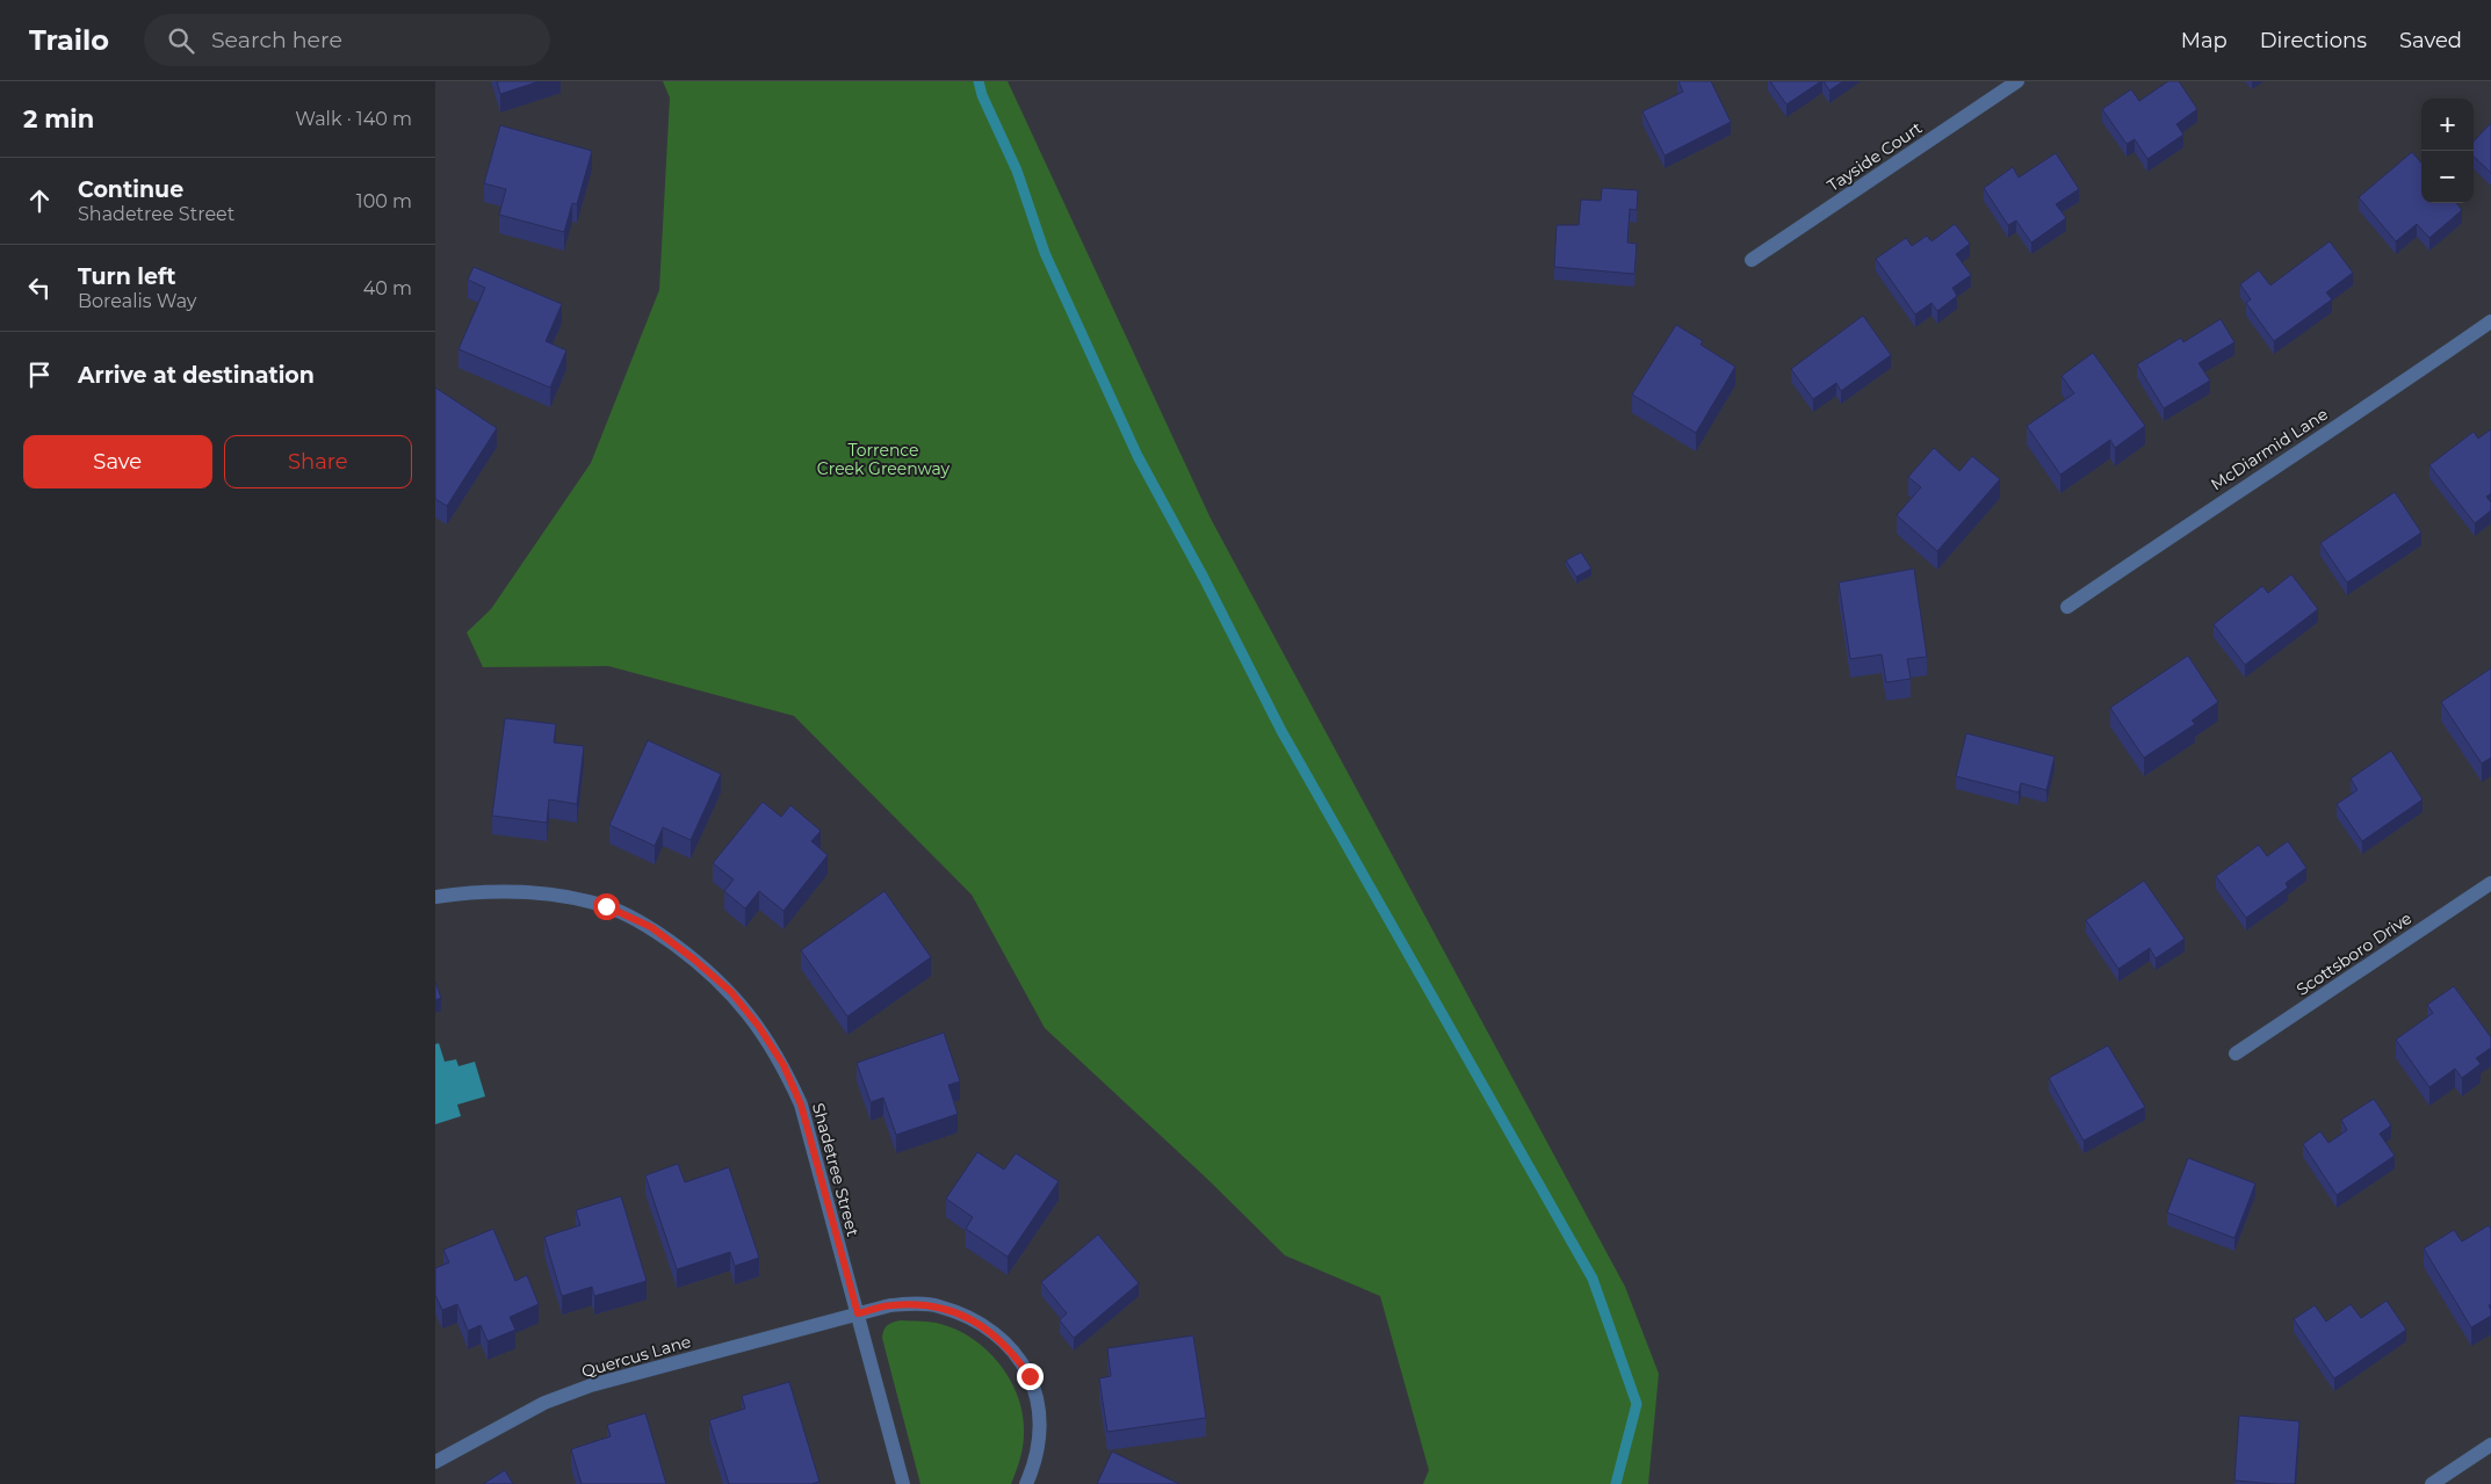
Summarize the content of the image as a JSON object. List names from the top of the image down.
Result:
{
  "streets": {
    "street": [
      "Tayside Court",
      "McDiarmid Lane",
      "Scottsboro Drive",
      "Shadetree Street",
      "Quercus Lane"
    ]
  },
  "crossings": [
    ["Shadetree Street", "Quercus Lane"]
  ],
  "parks": ["Torrence Creek Greenway"],
  "page": {
    "header": "Trailo",
    "search": "Search here",
    "nav": ["Map", "Directions", "Saved"],
    "heading": ["2 min", "Walk · 140 m"],
    "map_buttons": ["+", "−"],
    "list": [
      ["Continue", "Shadetree Street", "100 m"],
      ["Turn left", "Borealis Way", "40 m"],
      "Arrive at destination"
    ],
    "buttons": ["Save", "Share"]
  }
}
